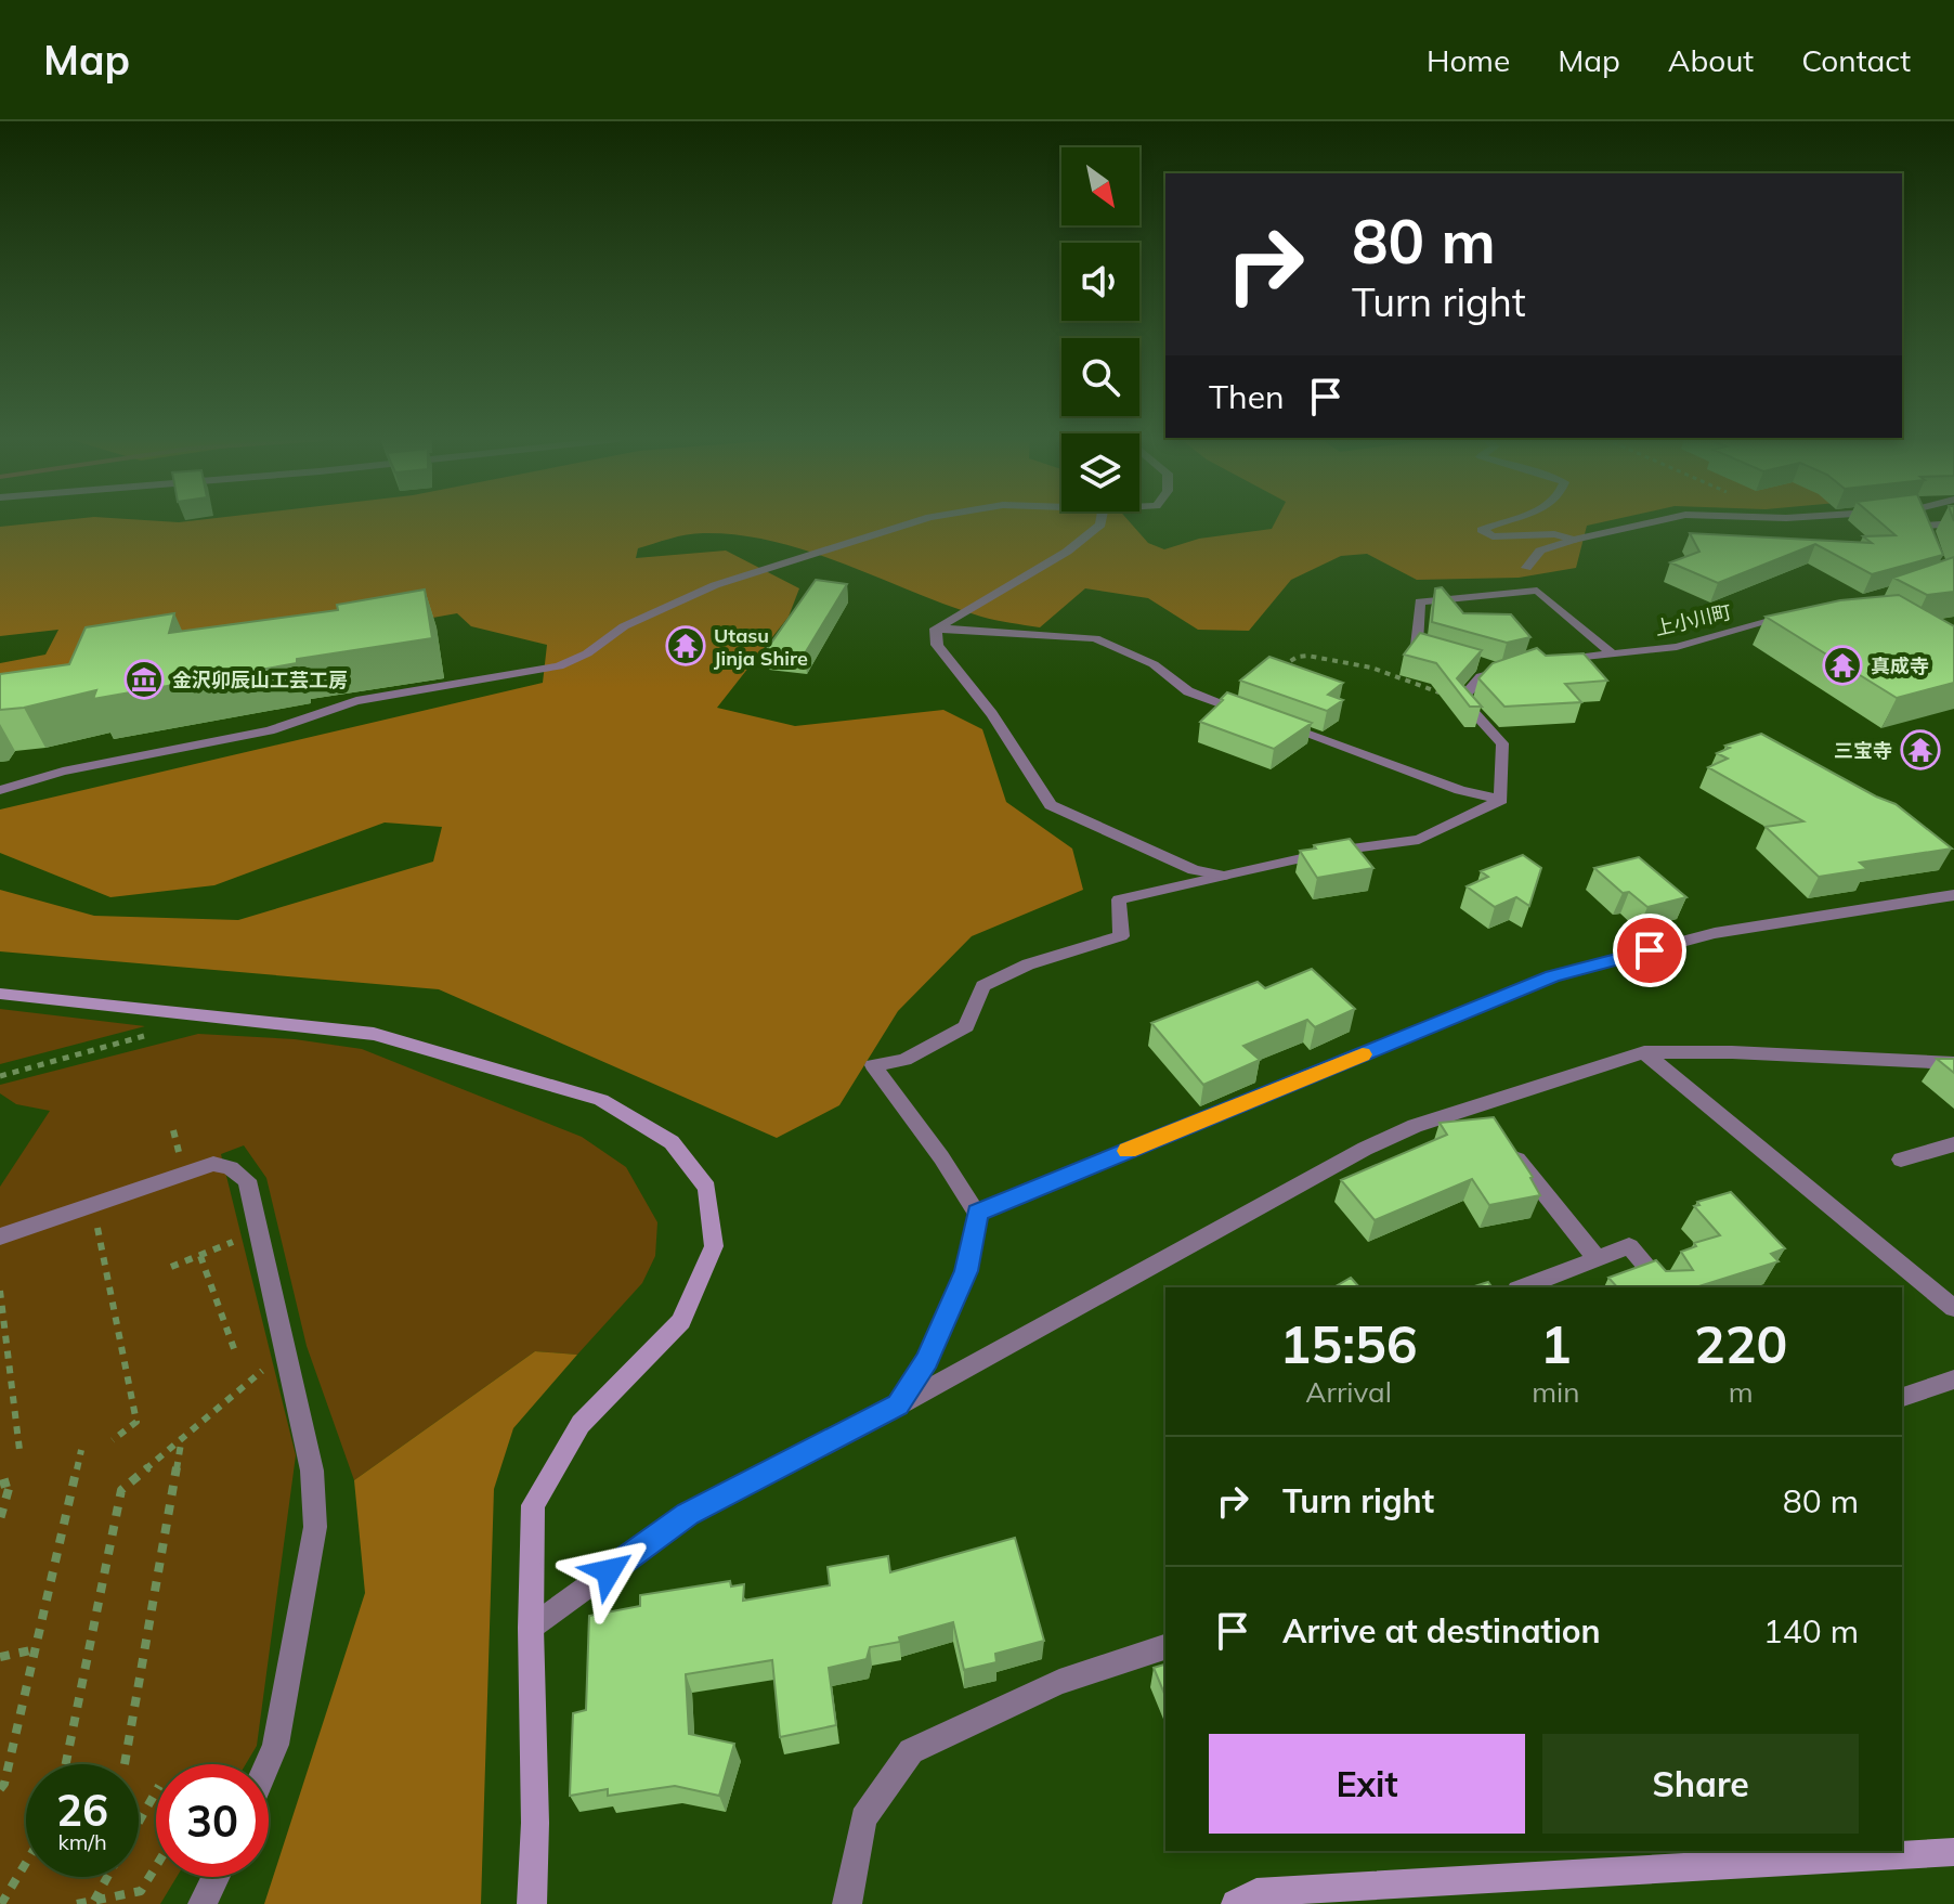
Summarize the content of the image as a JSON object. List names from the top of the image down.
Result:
{
  "streets": {
    "street": ["上小川町"]
  },
  "places": {
    "temple": ["Utasu Jinja Shire", "真成寺", "三宝寺"],
    "museum": ["金沢卯辰山工芸工房"]
  },
  "north": "bottom right",
  "page": {
    "header": "Map",
    "nav": [
      "Home",
      "Map",
      "About",
      "Contact"
    ],
    "turn": ["80 m", "Turn right"],
    "then": "Then",
    "eta": [
      "15:56",
      "Arrival",
      "1",
      "min",
      "220",
      "m"
    ],
    "list": [
      {
        "name": "Turn right",
        "value": "80 m"
      },
      {
        "name": "Arrive at destination",
        "value": "140 m"
      }
    ],
    "buttons": ["Exit", "Share"],
    "speed": "26 km/h",
    "limit": "30"
  }
}
